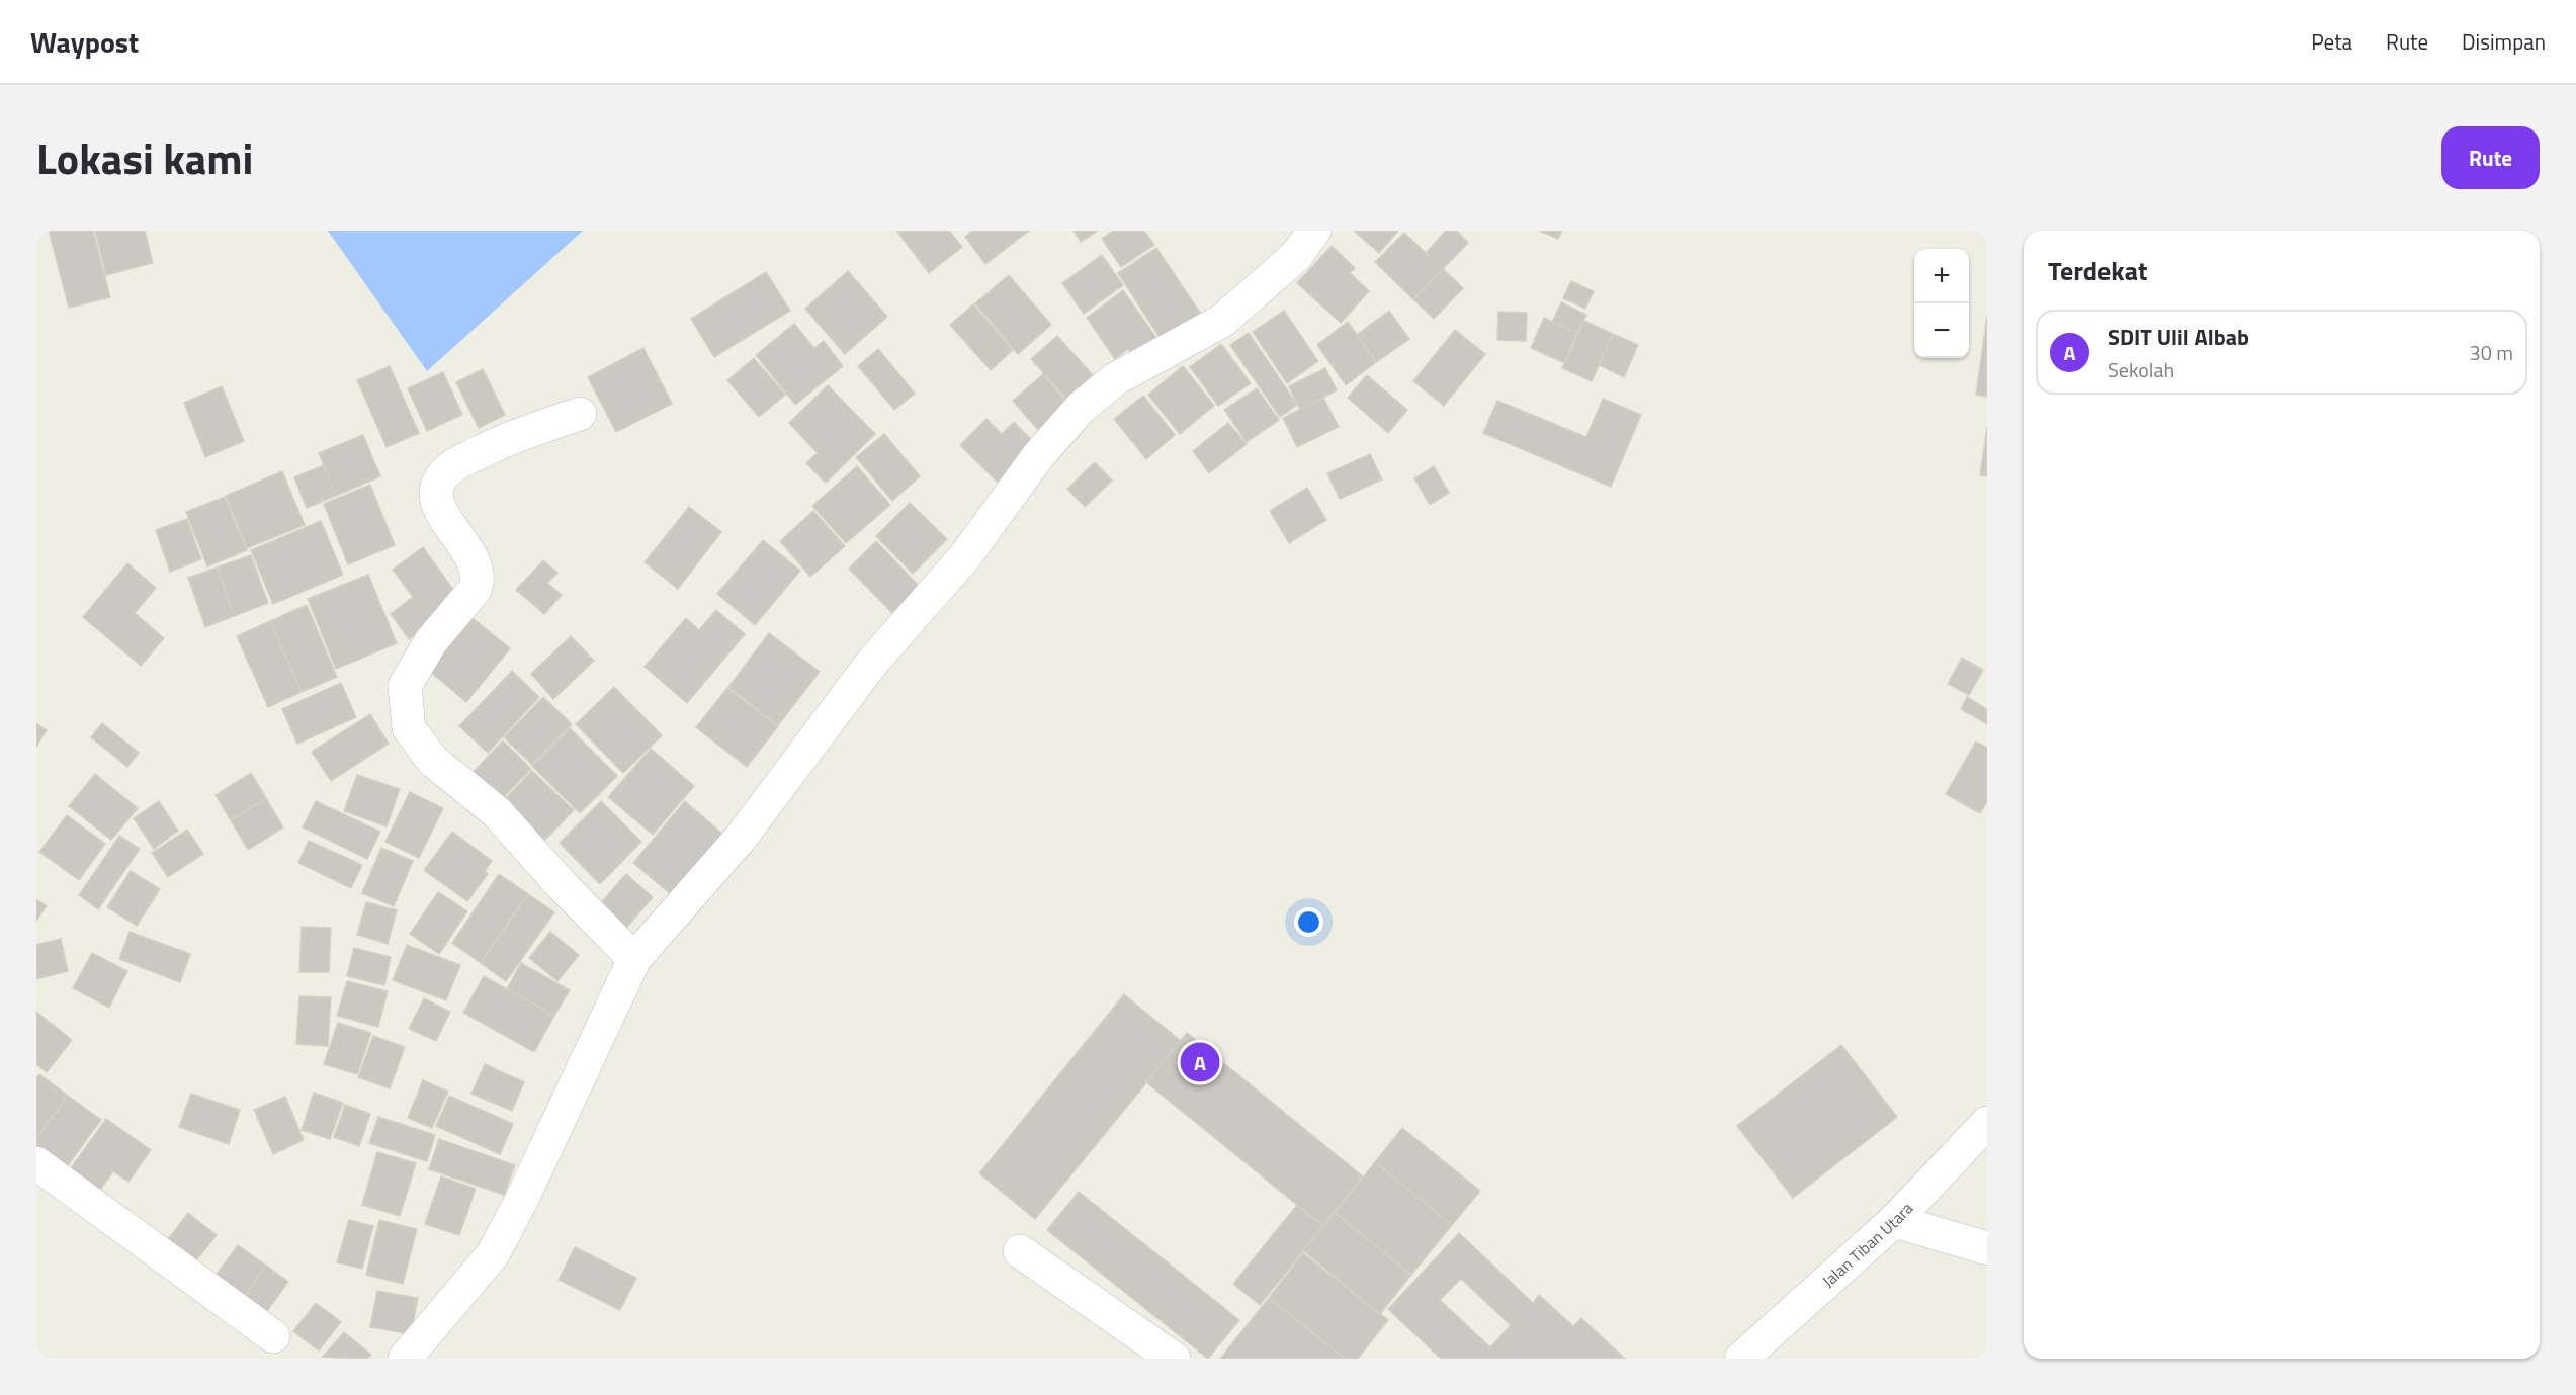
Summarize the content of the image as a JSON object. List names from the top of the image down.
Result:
{
  "streets": {
    "street": ["Jalan Tiban Utara"]
  },
  "page": {
    "header": "Waypost",
    "nav": ["Peta", "Rute", "Disimpan"],
    "title": "Lokasi kami",
    "buttons": "Rute",
    "heading": "Terdekat",
    "map_buttons": ["+", "−"],
    "list": [
      {
        "mark": "A",
        "name": "SDIT Ulil Albab",
        "note": "Sekolah",
        "value": "30 m"
      }
    ],
    "pins": "A"
  }
}
